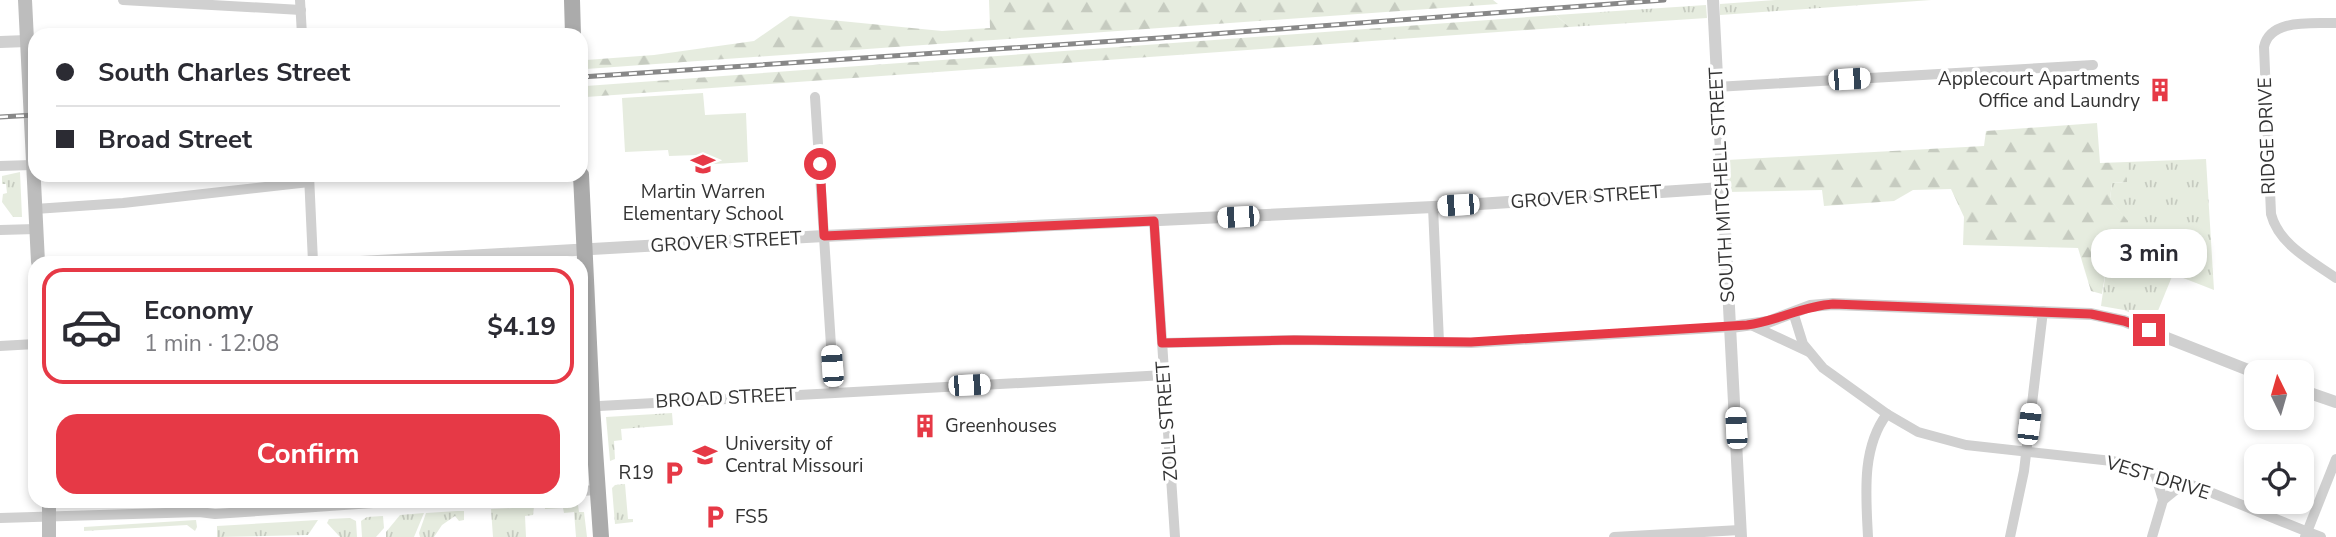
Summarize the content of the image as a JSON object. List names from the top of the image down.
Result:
{
  "streets": {
    "street": [
      "RIDGE DRIVE",
      "SOUTH MITCHELL STREET",
      "GROVER STREET",
      "BROAD STREET",
      "ZOLL STREET",
      "VEST DRIVE"
    ]
  },
  "crossings": [
    ["SOUTH MITCHELL STREET", "GROVER STREET"],
    ["GROVER STREET", "ZOLL STREET"],
    ["BROAD STREET", "ZOLL STREET"]
  ],
  "places": {
    "building": ["Applecourt Apartments Office and Laundry", "Greenhouses"],
    "school or university": ["Martin Warren Elementary School", "University of Central Missouri"],
    "parking": ["R19", "FS5"]
  },
  "north": "top",
  "page": {
    "banner": ["South Charles Street", "Broad Street"],
    "bubble": "3 min",
    "list": [
      {
        "name": "Economy",
        "note": "1 min · 12:08",
        "value": "$4.19"
      }
    ],
    "buttons": "Confirm"
  }
}
